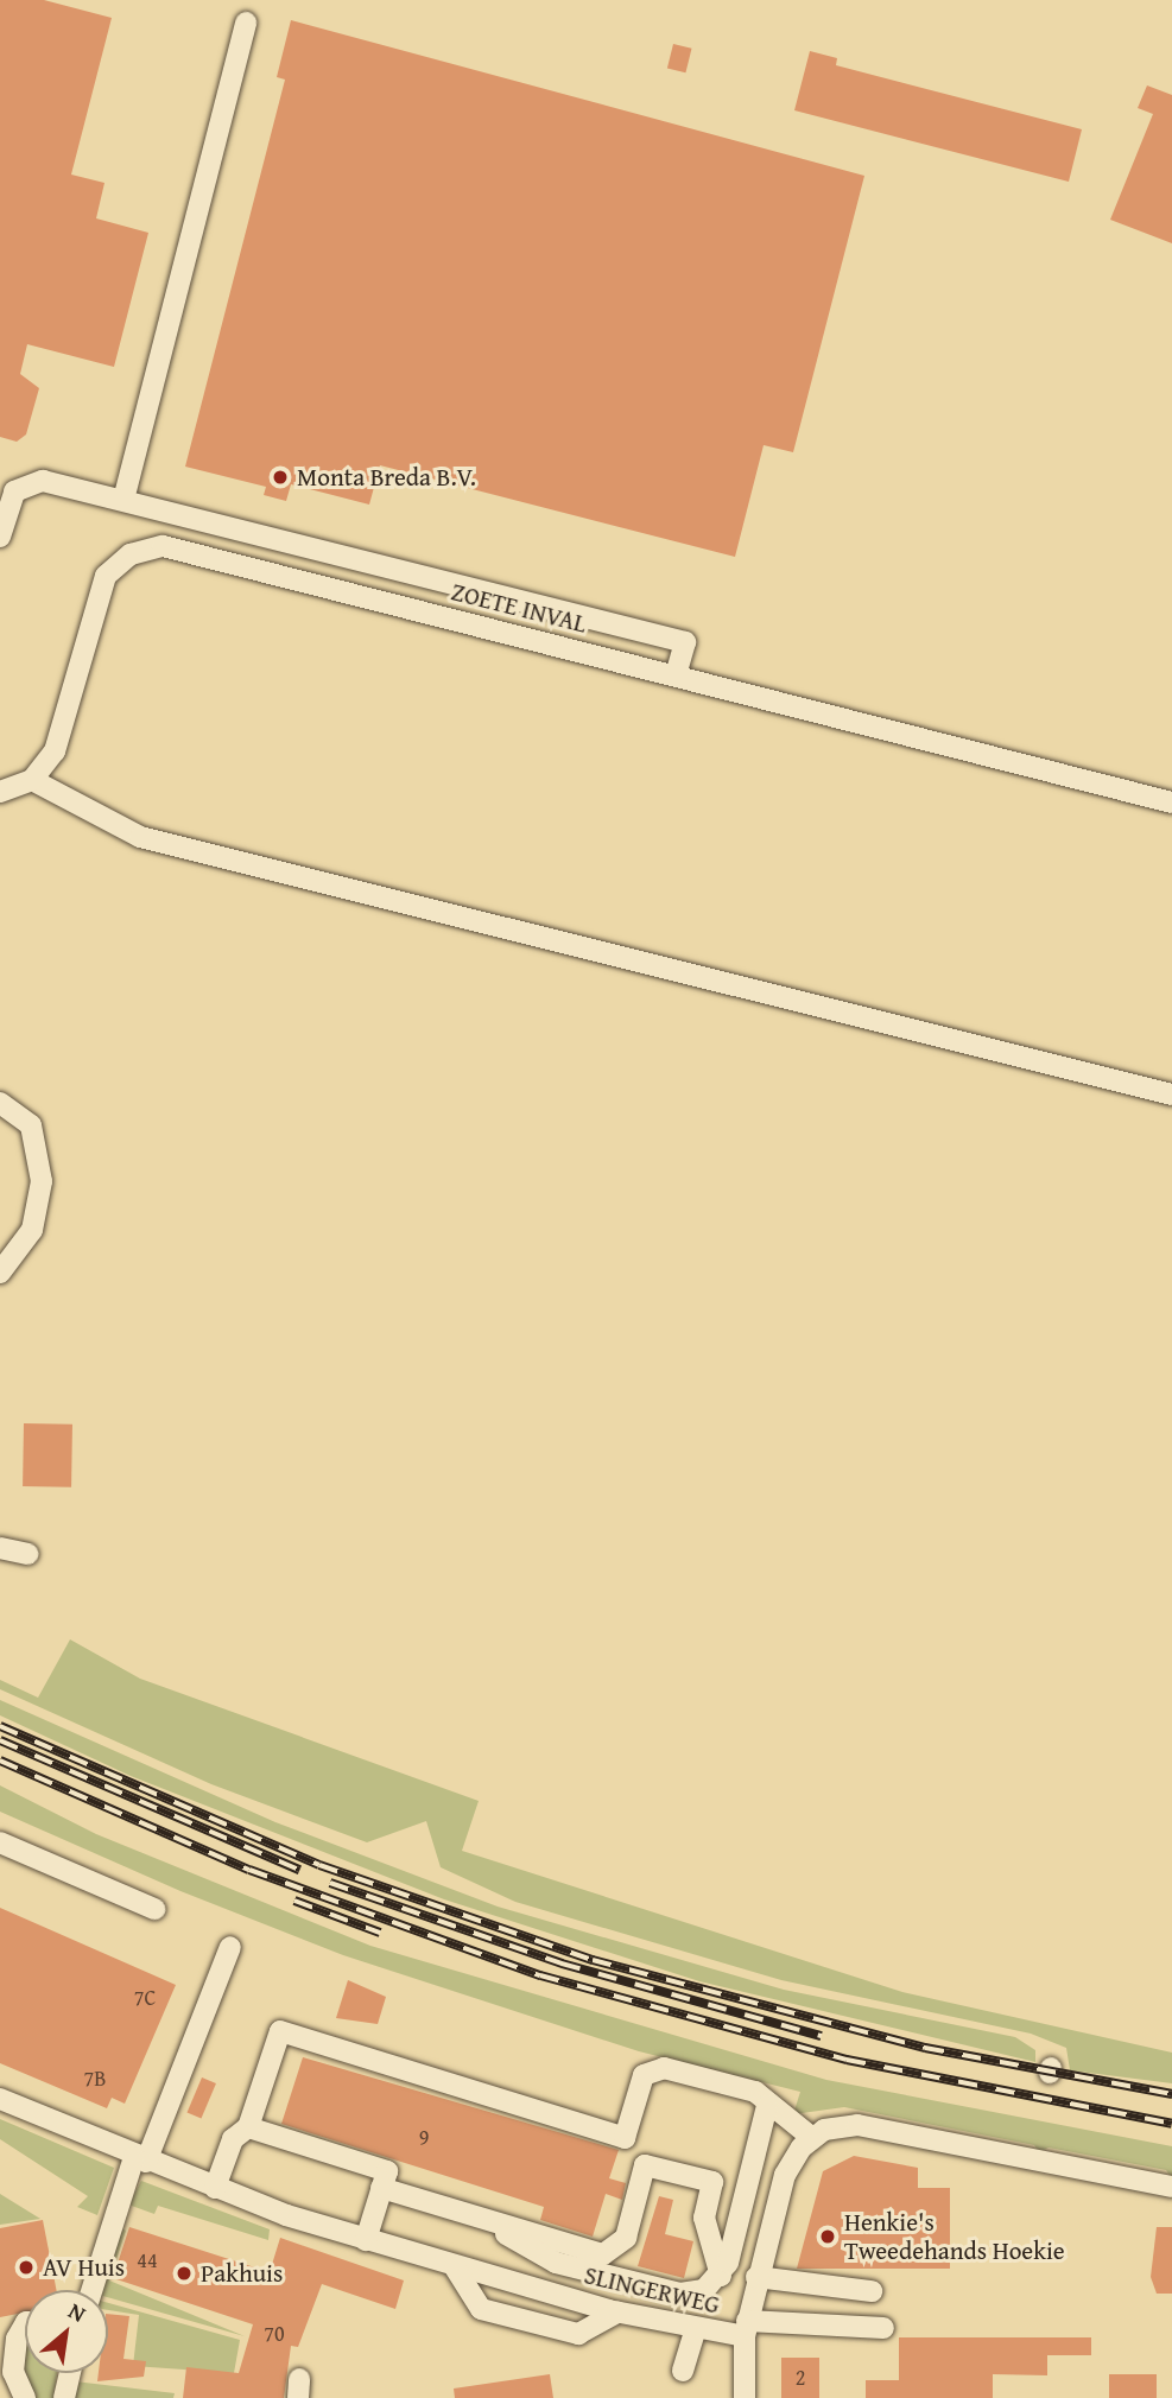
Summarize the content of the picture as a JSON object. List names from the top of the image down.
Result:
{
  "streets": {
    "street": ["ZOETE INVAL", "SLINGERWEG"]
  },
  "places": [
    "Monta Breda B.V.",
    "Henkie's Tweedehands Hoekie",
    "AV Huis",
    "Pakhuis"
  ],
  "house_numbers": [
    "7C",
    "7B",
    "9",
    "44",
    "70",
    "2"
  ],
  "north": "top right"
}
